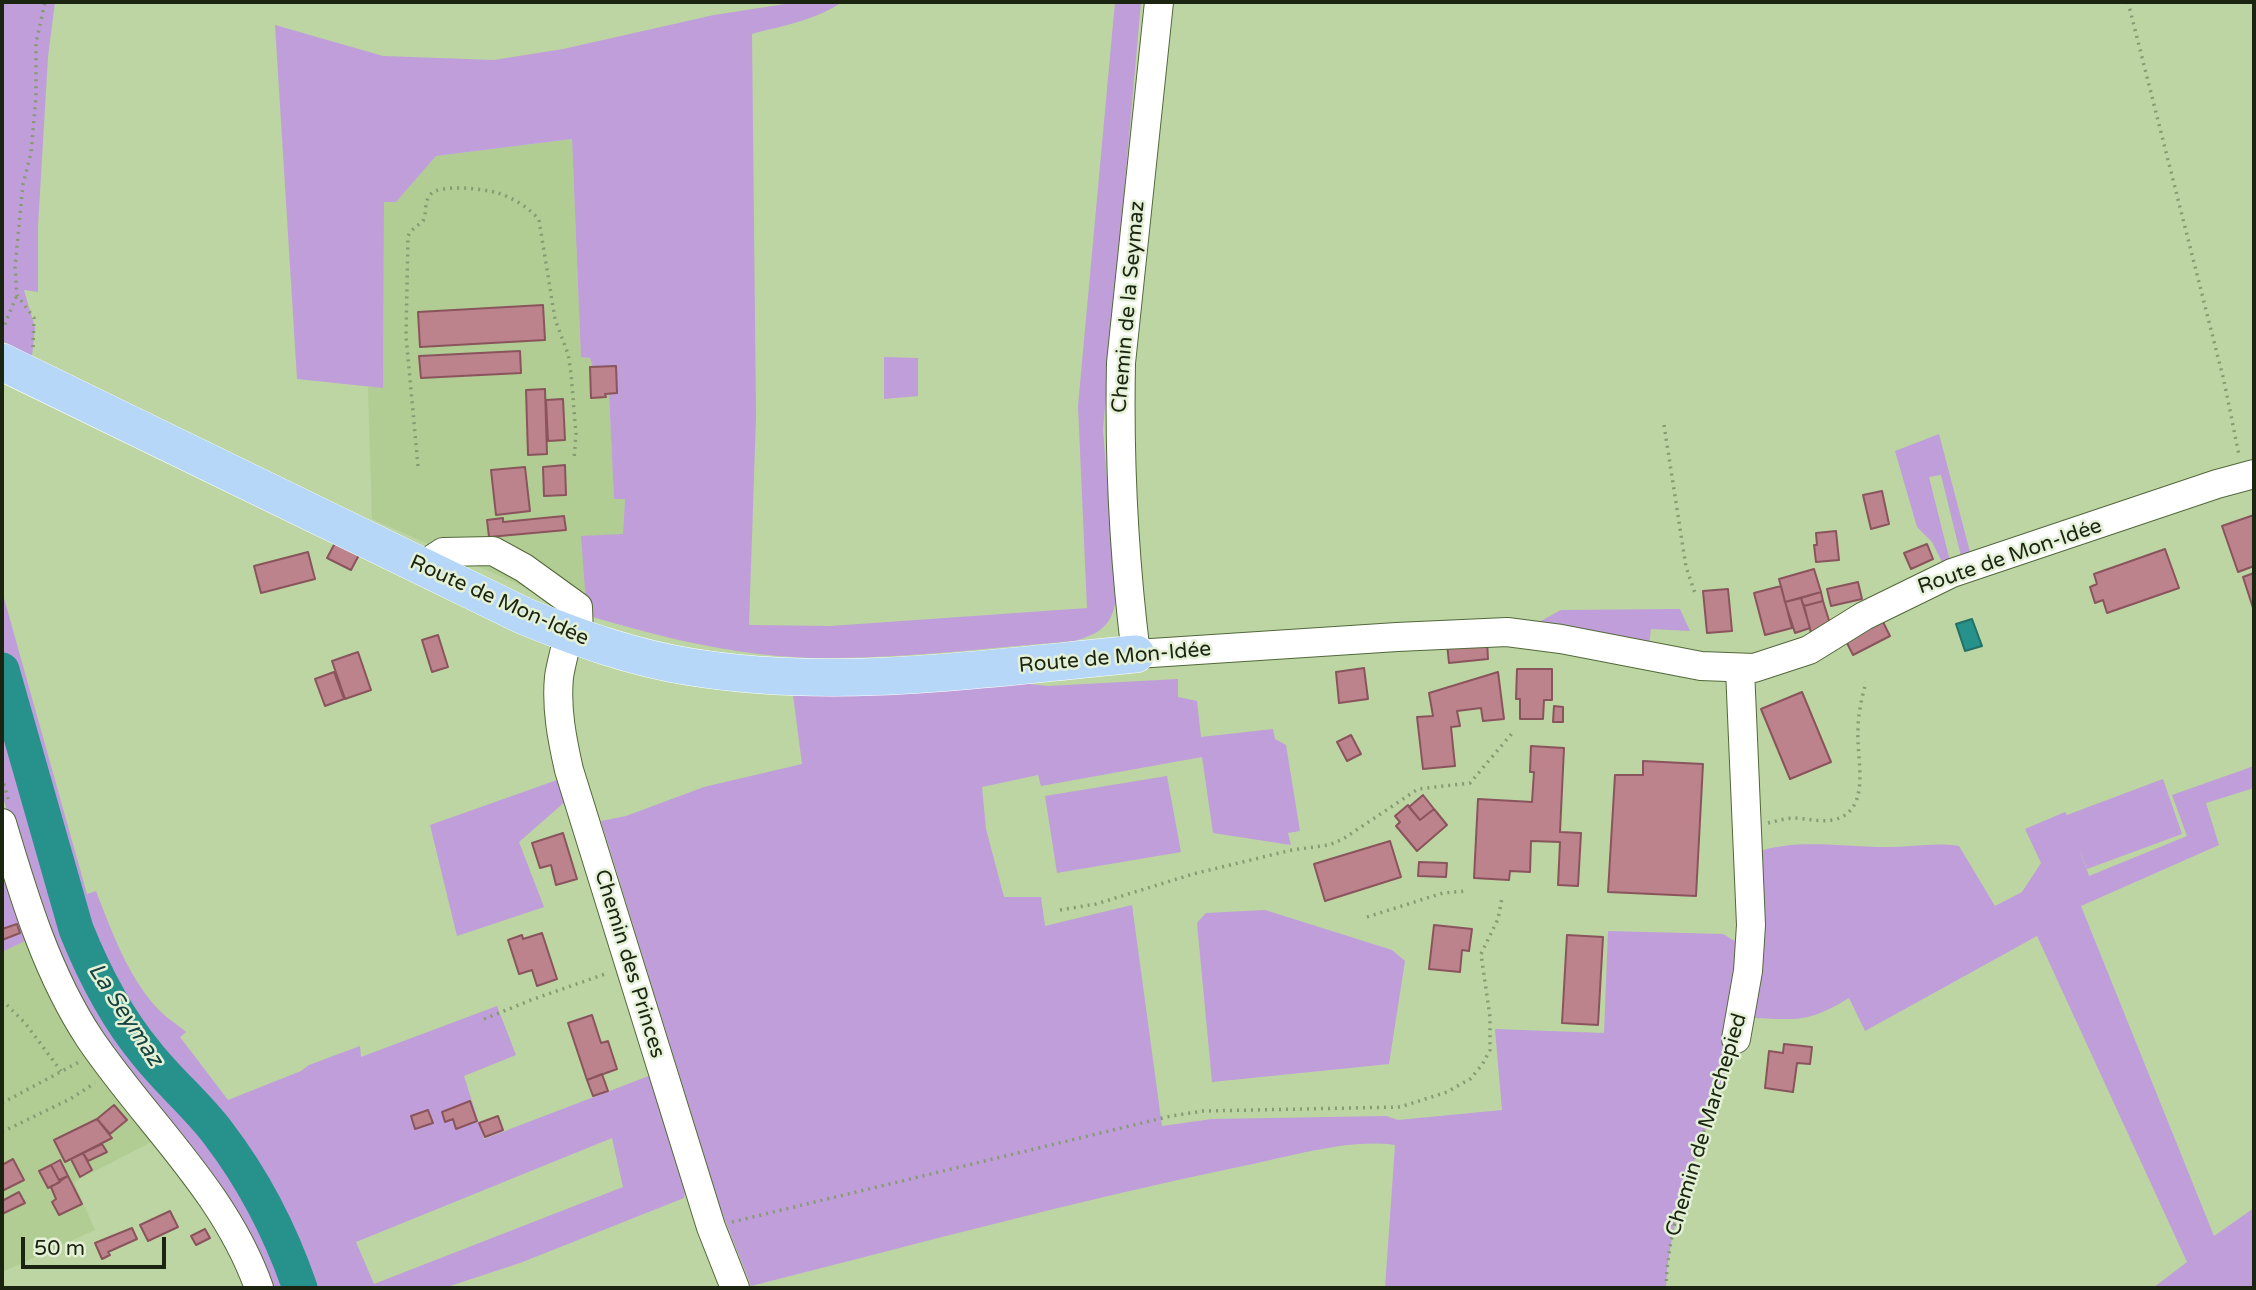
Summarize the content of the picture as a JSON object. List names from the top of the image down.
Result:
{
  "streets": {
    "main road": ["Route de Mon-Idée"],
    "street": ["Chemin de la Seymaz", "Chemin des Princes", "Chemin de Marchepied"]
  },
  "crossings": [
    ["Chemin de la Seymaz", "Route de Mon-Idée"],
    ["Route de Mon-Idée", "Chemin des Princes"],
    ["Route de Mon-Idée", "Chemin de Marchepied"]
  ],
  "water": ["La Seymaz"],
  "scale_bar": "50 m"
}
